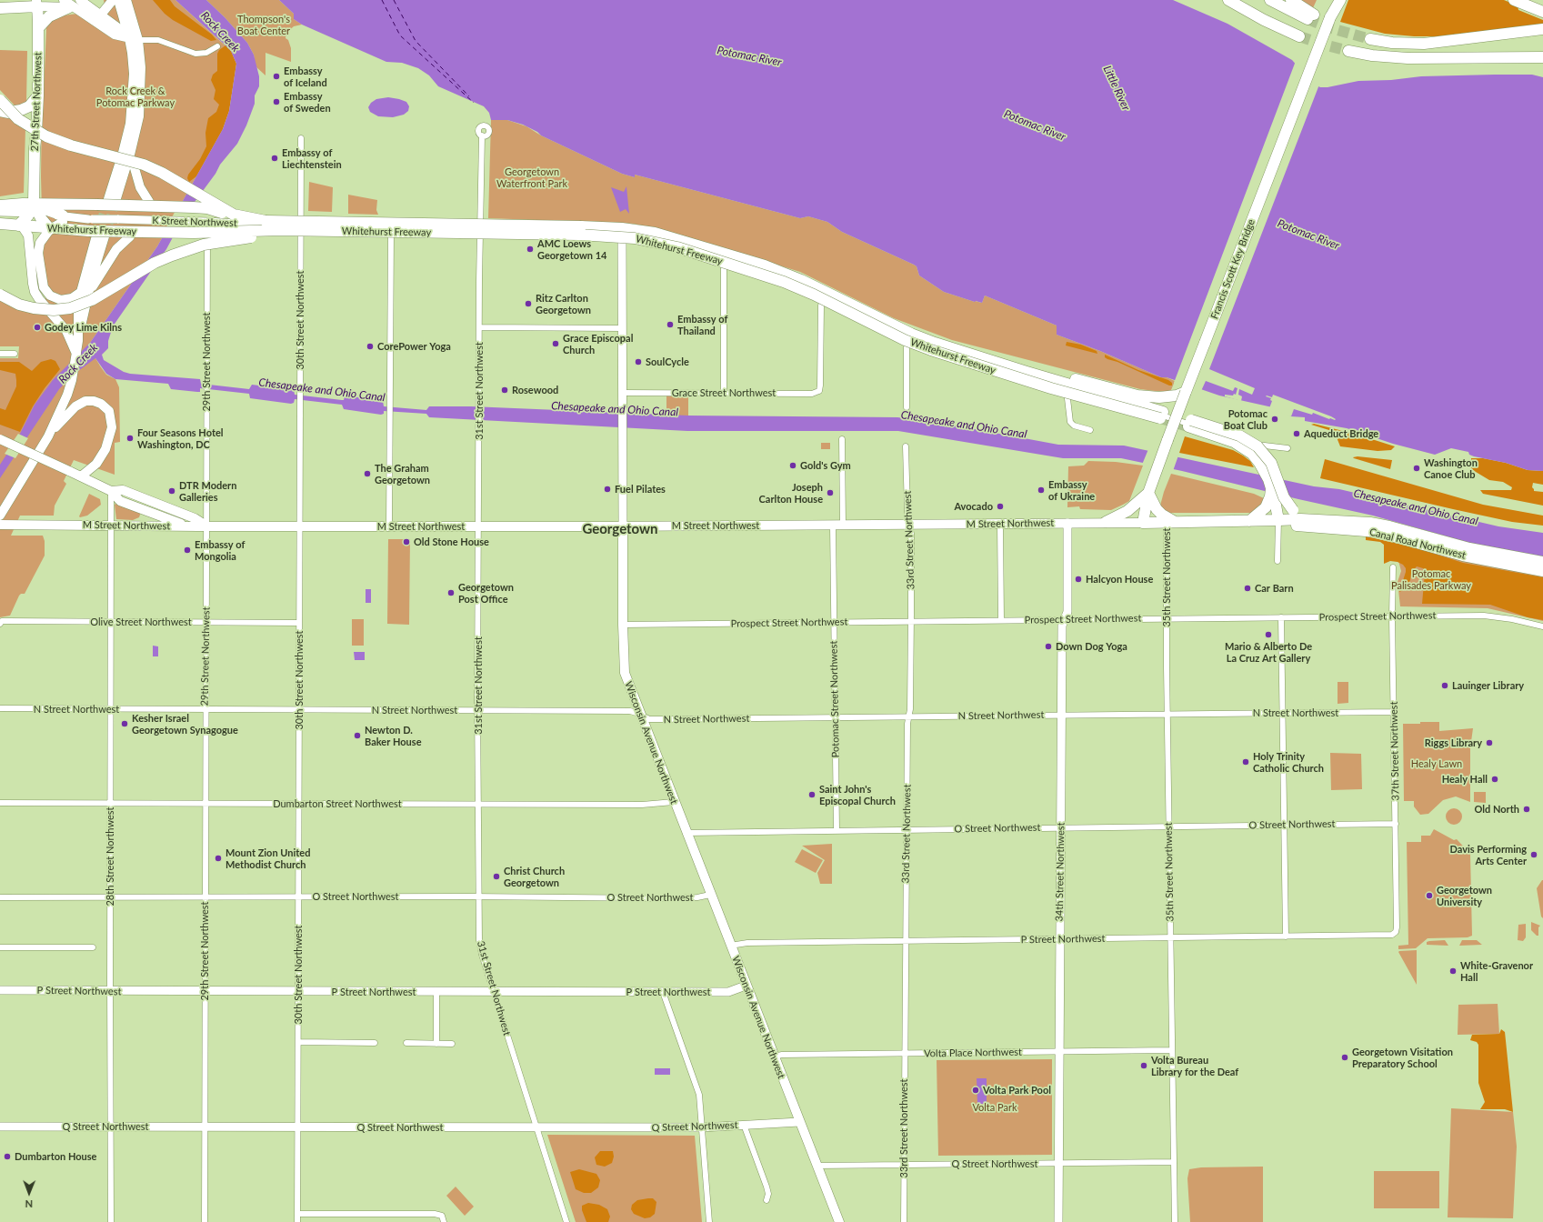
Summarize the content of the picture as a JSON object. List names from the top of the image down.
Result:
{
  "streets": {
    "highway": [
      "27th Street Northwest",
      "Whitehurst Freeway",
      "Francis Scott Key Bridge",
      "M Street Northwest",
      "Canal Road Northwest"
    ],
    "main road": [
      "K Street Northwest",
      "Wisconsin Avenue Northwest",
      "34th Street Northwest",
      "P Street Northwest",
      "Q Street Northwest"
    ],
    "street": [
      "30th Street Northwest",
      "29th Street Northwest",
      "31st Street Northwest",
      "Grace Street Northwest",
      "33rd Street Northwest",
      "35th Street Northwest",
      "Prospect Street Northwest",
      "Olive Street Northwest",
      "Potomac Street Northwest",
      "N Street Northwest",
      "37th Street Northwest",
      "Dumbarton Street Northwest",
      "O Street Northwest",
      "28th Street Northwest",
      "Volta Place Northwest"
    ]
  },
  "crossings": [
    ["27th Street Northwest", "Whitehurst Freeway"],
    ["K Street Northwest", "30th Street Northwest"],
    ["K Street Northwest", "29th Street Northwest"],
    ["K Street Northwest", "31st Street Northwest"],
    ["K Street Northwest", "Wisconsin Avenue Northwest"],
    ["Francis Scott Key Bridge", "M Street Northwest"],
    ["30th Street Northwest", "M Street Northwest"],
    ["30th Street Northwest", "Olive Street Northwest"],
    ["30th Street Northwest", "N Street Northwest"],
    ["30th Street Northwest", "Dumbarton Street Northwest"],
    ["30th Street Northwest", "O Street Northwest"],
    ["30th Street Northwest", "P Street Northwest"],
    ["30th Street Northwest", "Q Street Northwest"],
    ["29th Street Northwest", "M Street Northwest"],
    ["29th Street Northwest", "Olive Street Northwest"],
    ["29th Street Northwest", "N Street Northwest"],
    ["29th Street Northwest", "Dumbarton Street Northwest"],
    ["29th Street Northwest", "O Street Northwest"],
    ["29th Street Northwest", "P Street Northwest"],
    ["29th Street Northwest", "Q Street Northwest"],
    ["31st Street Northwest", "M Street Northwest"],
    ["31st Street Northwest", "N Street Northwest"],
    ["31st Street Northwest", "Dumbarton Street Northwest"],
    ["31st Street Northwest", "O Street Northwest"],
    ["31st Street Northwest", "P Street Northwest"],
    ["31st Street Northwest", "Q Street Northwest"],
    ["Grace Street Northwest", "Wisconsin Avenue Northwest"],
    ["M Street Northwest", "33rd Street Northwest"],
    ["M Street Northwest", "Canal Road Northwest"],
    ["M Street Northwest", "35th Street Northwest"],
    ["M Street Northwest", "Potomac Street Northwest"],
    ["M Street Northwest", "Wisconsin Avenue Northwest"],
    ["M Street Northwest", "28th Street Northwest"],
    ["M Street Northwest", "34th Street Northwest"],
    ["33rd Street Northwest", "Prospect Street Northwest"],
    ["33rd Street Northwest", "N Street Northwest"],
    ["33rd Street Northwest", "O Street Northwest"],
    ["33rd Street Northwest", "P Street Northwest"],
    ["33rd Street Northwest", "Volta Place Northwest"],
    ["33rd Street Northwest", "Q Street Northwest"],
    ["35th Street Northwest", "Prospect Street Northwest"],
    ["35th Street Northwest", "N Street Northwest"],
    ["35th Street Northwest", "O Street Northwest"],
    ["35th Street Northwest", "P Street Northwest"],
    ["35th Street Northwest", "Volta Place Northwest"],
    ["35th Street Northwest", "Q Street Northwest"],
    ["Prospect Street Northwest", "Potomac Street Northwest"],
    ["Prospect Street Northwest", "Wisconsin Avenue Northwest"],
    ["Prospect Street Northwest", "37th Street Northwest"],
    ["Prospect Street Northwest", "34th Street Northwest"],
    ["Olive Street Northwest", "28th Street Northwest"],
    ["Potomac Street Northwest", "N Street Northwest"],
    ["Potomac Street Northwest", "O Street Northwest"],
    ["N Street Northwest", "Wisconsin Avenue Northwest"],
    ["N Street Northwest", "37th Street Northwest"],
    ["N Street Northwest", "28th Street Northwest"],
    ["N Street Northwest", "34th Street Northwest"],
    ["Wisconsin Avenue Northwest", "Dumbarton Street Northwest"],
    ["Wisconsin Avenue Northwest", "O Street Northwest"],
    ["Wisconsin Avenue Northwest", "P Street Northwest"],
    ["Wisconsin Avenue Northwest", "Volta Place Northwest"],
    ["Wisconsin Avenue Northwest", "Q Street Northwest"],
    ["37th Street Northwest", "O Street Northwest"],
    ["37th Street Northwest", "P Street Northwest"],
    ["Dumbarton Street Northwest", "28th Street Northwest"],
    ["O Street Northwest", "28th Street Northwest"],
    ["O Street Northwest", "34th Street Northwest"],
    ["28th Street Northwest", "P Street Northwest"],
    ["28th Street Northwest", "Q Street Northwest"],
    ["34th Street Northwest", "P Street Northwest"],
    ["34th Street Northwest", "Volta Place Northwest"],
    ["34th Street Northwest", "Q Street Northwest"]
  ],
  "districts": ["Georgetown"],
  "water": [
    "Rock Creek",
    "Potomac River",
    "Little River",
    "Chesapeake and Ohio Canal"
  ],
  "parks": [
    "Thompson's Boat Center",
    "Rock Creek & Potomac Parkway",
    "Georgetown Waterfront Park",
    "Potomac Palisades Parkway",
    "Healy Lawn",
    "Volta Park"
  ],
  "places": [
    "Embassy of Iceland",
    "Embassy of Sweden",
    "Embassy of Liechtenstein",
    "AMC Loews Georgetown 14",
    "Ritz Carlton Georgetown",
    "Embassy of Thailand",
    "Godey Lime Kilns",
    "Grace Episcopal Church",
    "CorePower Yoga",
    "SoulCycle",
    "Rosewood",
    "Potomac Boat Club",
    "Aqueduct Bridge",
    "Four Seasons Hotel Washington, DC",
    "Gold's Gym",
    "Washington Canoe Club",
    "The Graham Georgetown",
    "Fuel Pilates",
    "Embassy of Ukraine",
    "DTR Modern Galleries",
    "Joseph Carlton House",
    "Avocado",
    "Old Stone House",
    "Embassy of Mongolia",
    "Halcyon House",
    "Car Barn",
    "Georgetown Post Office",
    "Mario & Alberto De La Cruz Art Gallery",
    "Down Dog Yoga",
    "Lauinger Library",
    "Kesher Israel Georgetown Synagogue",
    "Newton D. Baker House",
    "Riggs Library",
    "Holy Trinity Catholic Church",
    "Healy Hall",
    "Saint John's Episcopal Church",
    "Old North",
    "Davis Performing Arts Center",
    "Mount Zion United Methodist Church",
    "Christ Church Georgetown",
    "Georgetown University",
    "White-Gravenor Hall",
    "Georgetown Visitation Preparatory School",
    "Volta Bureau Library for the Deaf",
    "Volta Park Pool",
    "Dumbarton House"
  ],
  "north": "bottom"
}
